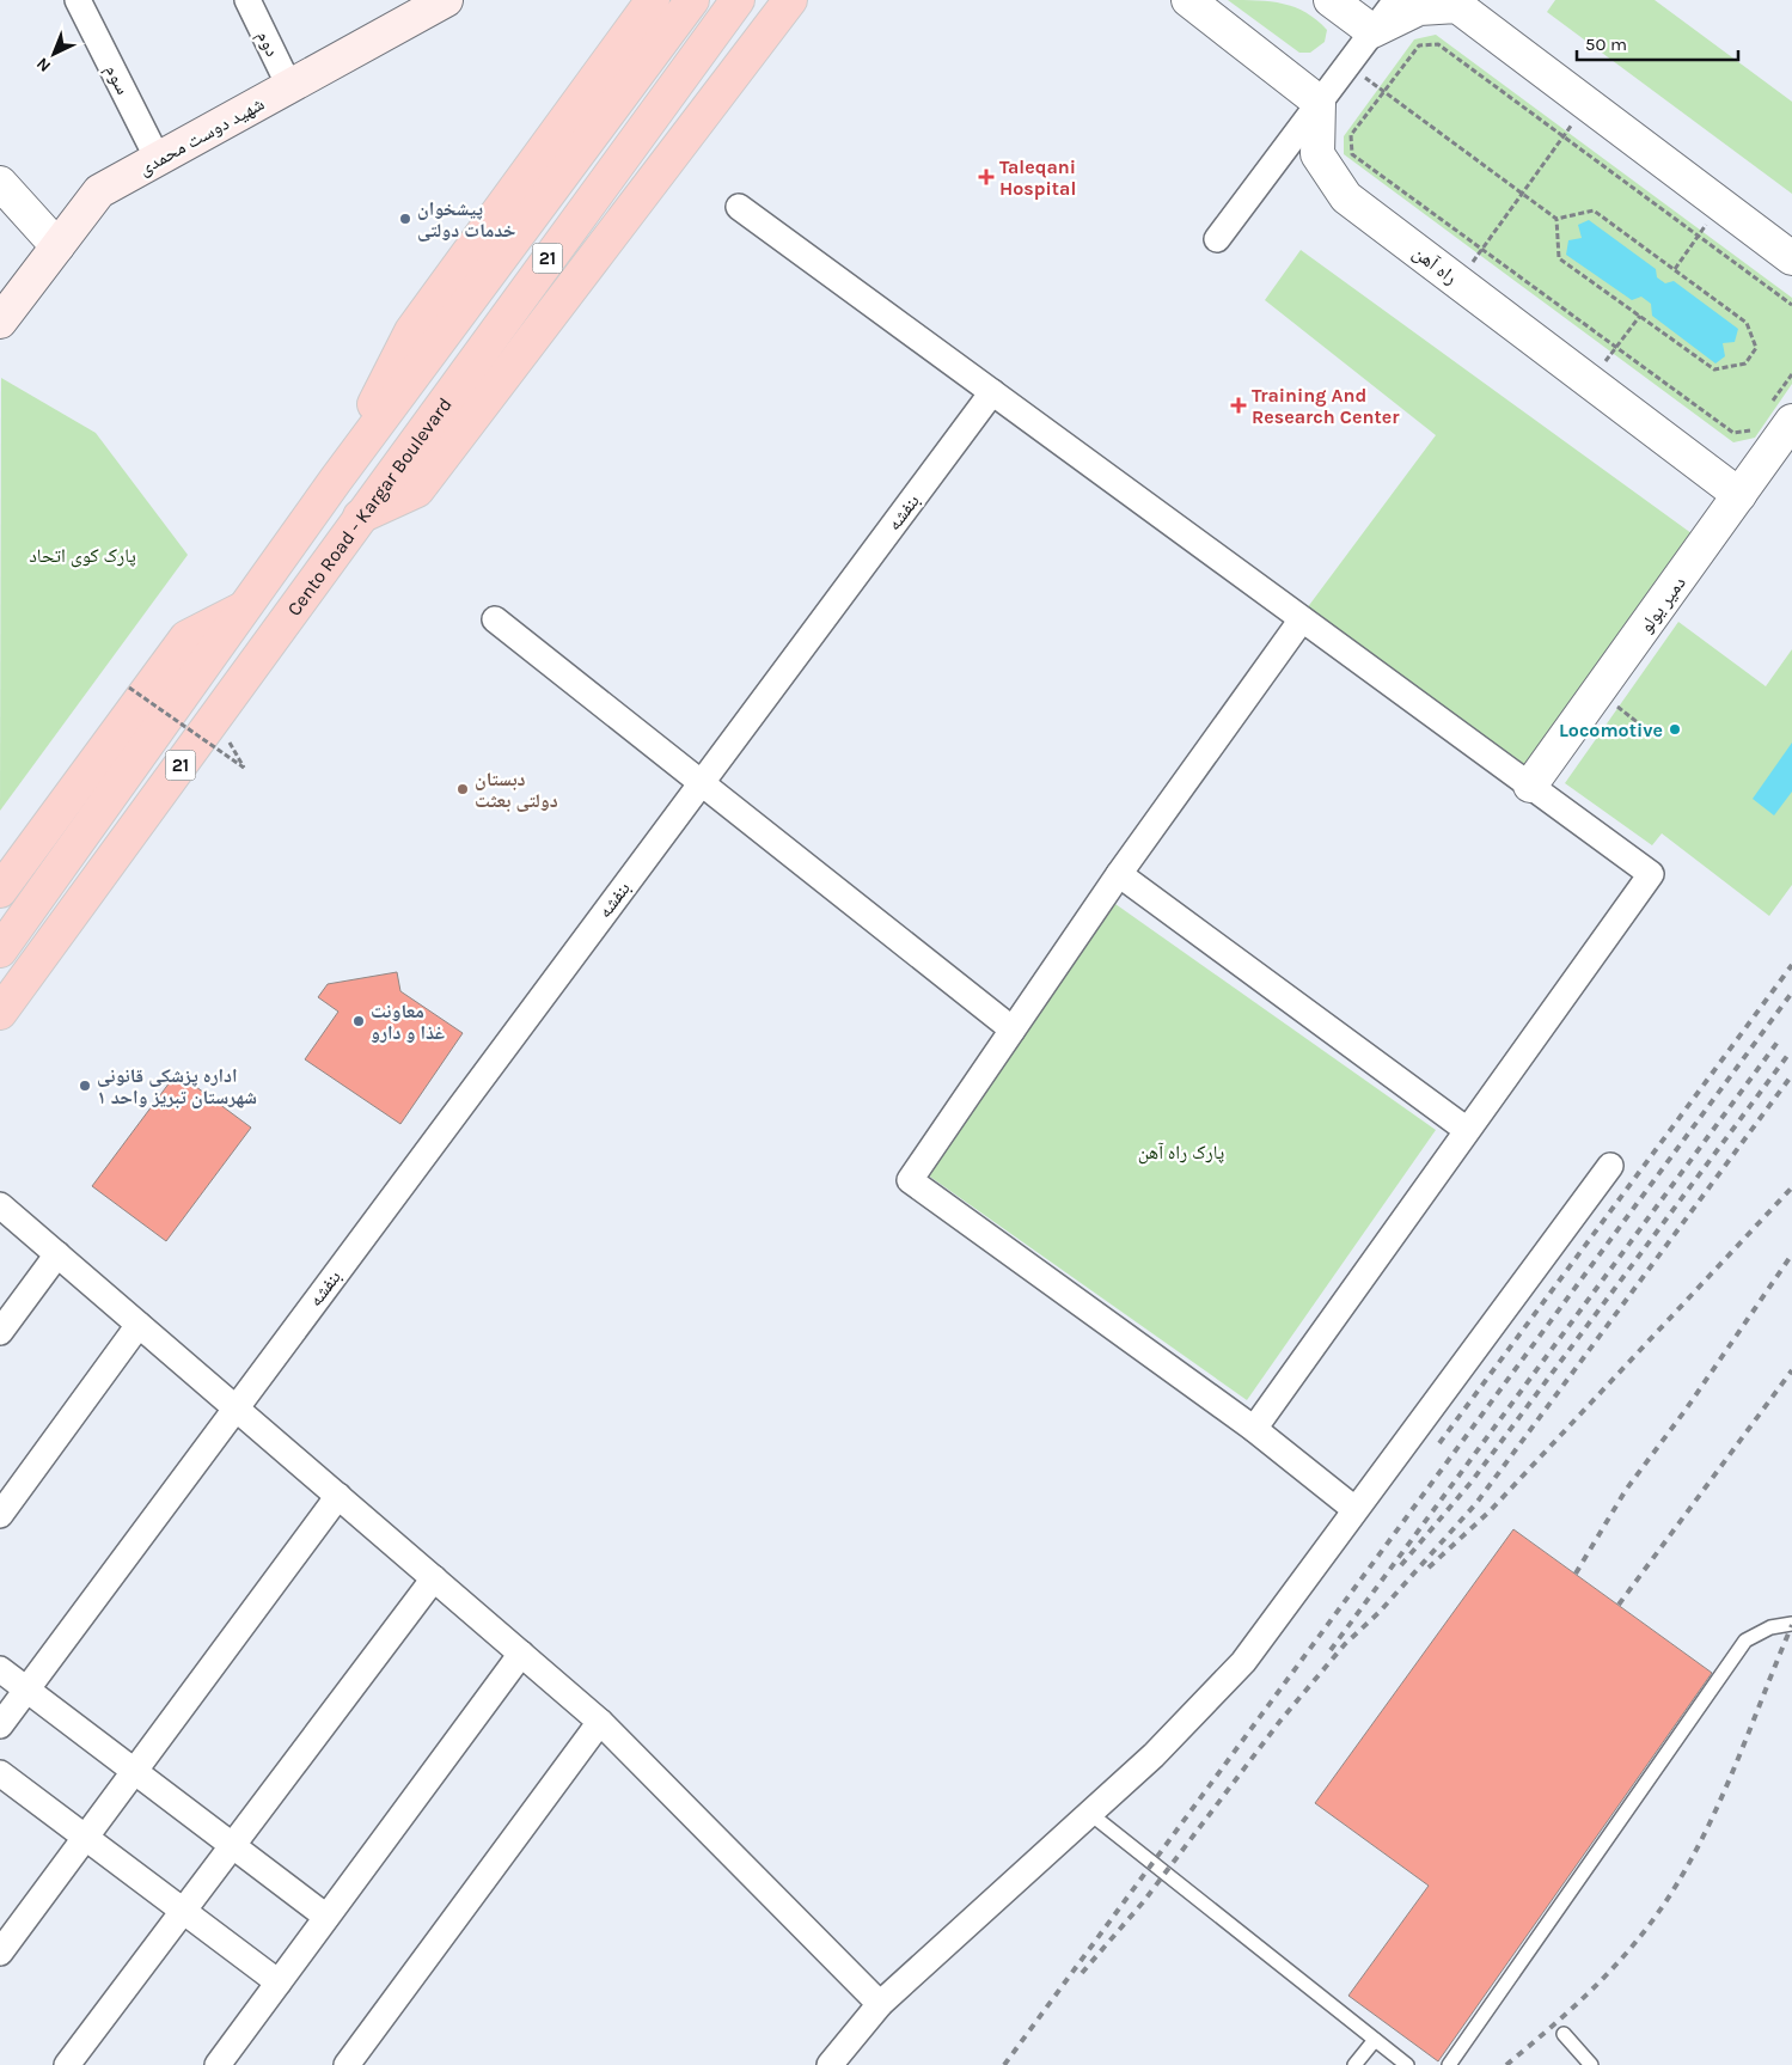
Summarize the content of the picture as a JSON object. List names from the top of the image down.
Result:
{
  "streets": {
    "highway": ["21", "Cento Road - Kargar Boulevard"],
    "main road": ["شهید دوست محمدی"],
    "street": [
      "دوم",
      "سوم",
      "راه آهن",
      "بنفشه",
      "دمیر یولو"
    ]
  },
  "crossings": [
    ["دوم", "شهید دوست محمدی"],
    ["سوم", "شهید دوست محمدی"],
    ["21", "Cento Road - Kargar Boulevard"],
    ["راه آهن", "دمیر یولو"]
  ],
  "parks": ["پارک کوی اتحاد", "پارک راه آهن"],
  "places": {
    "health": ["Taleqani Hospital", "Training And Research Center"],
    "other": [
      "پیشخوان خدمات دولتی",
      "Locomotive",
      "دبستان دولتی بعثت",
      "معاونت غذا و دارو",
      "اداره پزشکی قانونی شهرستان تبریز واحد ۱"
    ]
  },
  "scale_bar": "50 m",
  "north": "bottom left"
}
